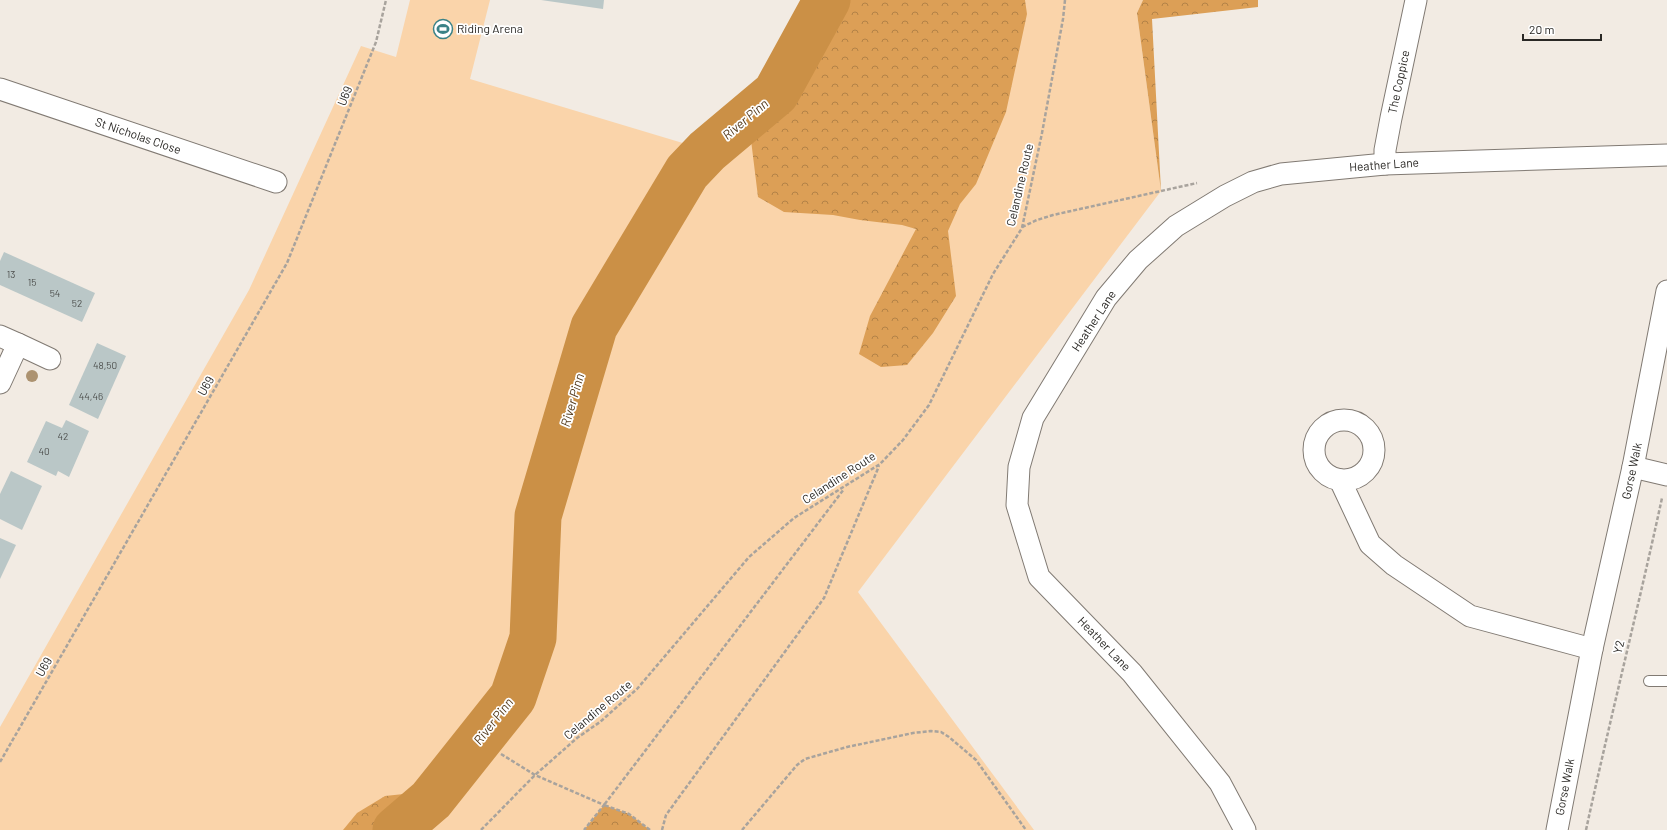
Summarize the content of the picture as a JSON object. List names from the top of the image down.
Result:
{
  "streets": {
    "street": [
      "The Coppice",
      "St Nicholas Close",
      "Heather Lane",
      "Gorse Walk"
    ],
    "path": ["U69", "Celandine Route", "Y2"]
  },
  "crossings": [
    ["The Coppice", "Heather Lane"]
  ],
  "water": ["River Pinn"],
  "places": {
    "sports": ["Riding Arena"]
  },
  "house_numbers": [
    "13",
    "15",
    "54",
    "52",
    "48,50",
    "44,46",
    "42",
    "40"
  ],
  "scale_bar": "20 m"
}
